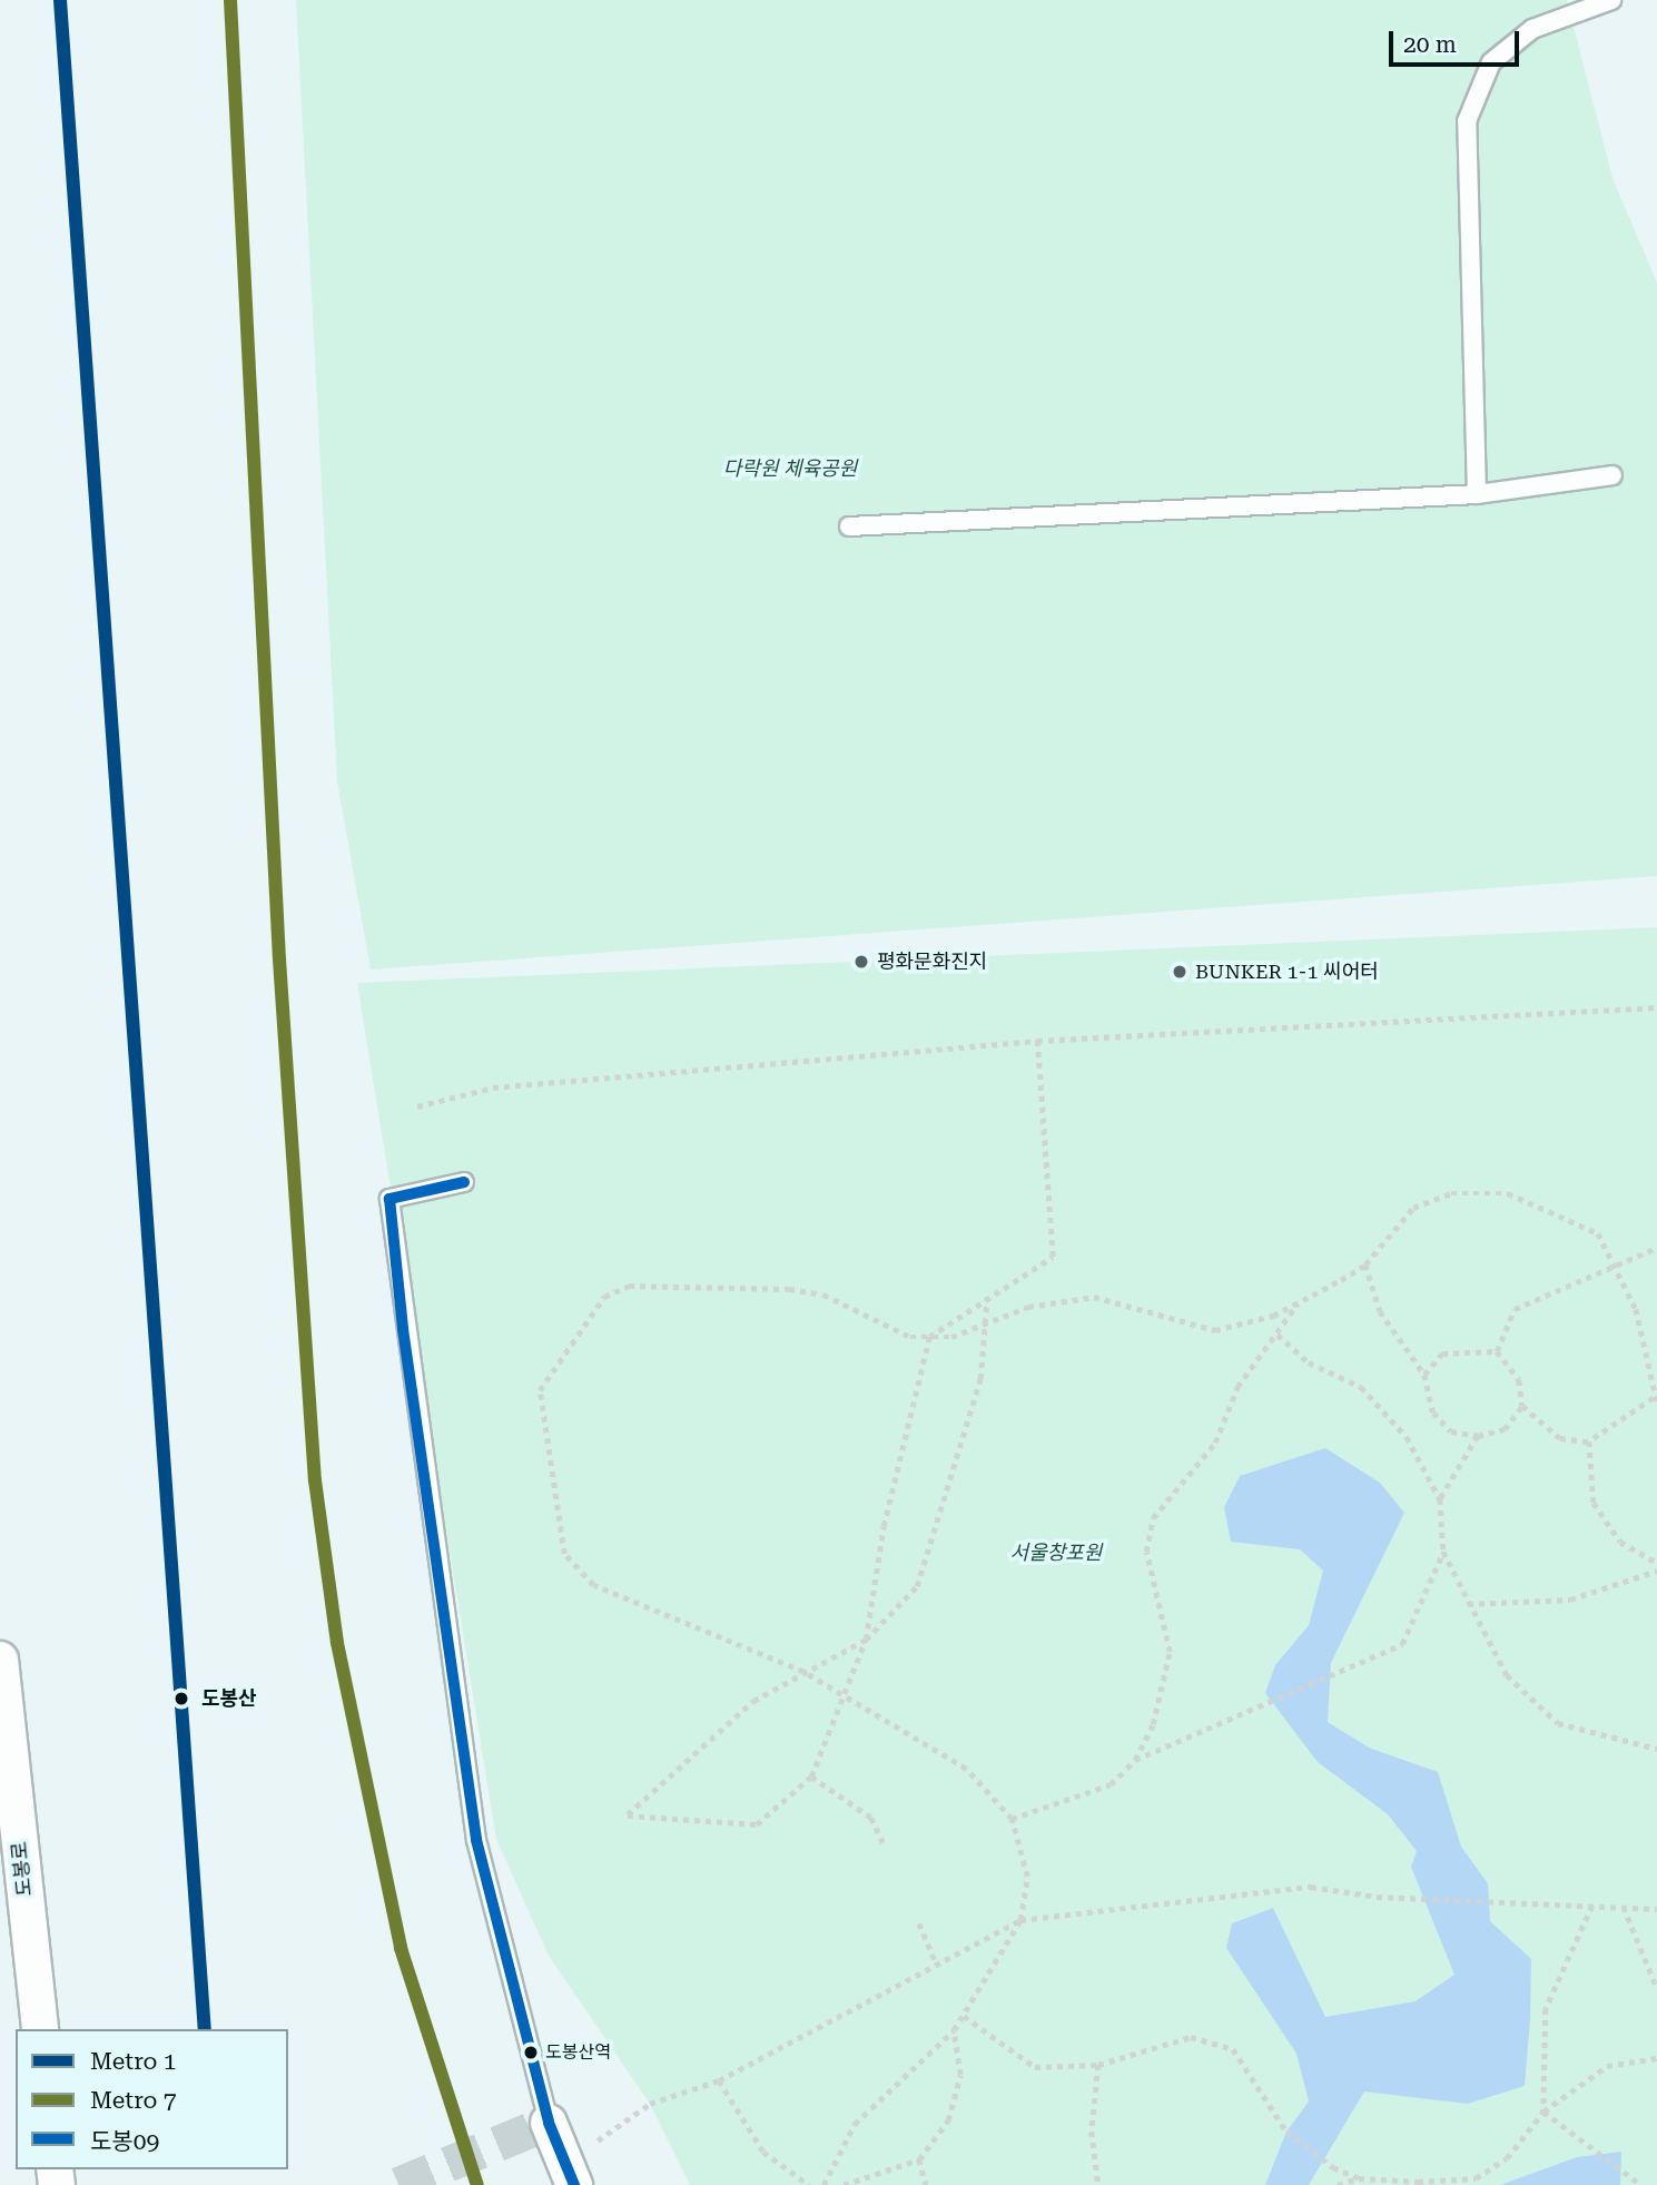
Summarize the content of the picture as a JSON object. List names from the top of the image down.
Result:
{
  "streets": {
    "street": ["도봉로"]
  },
  "parks": ["다락원 체육공원", "서울창포원"],
  "places": [
    "평화문화진지",
    "BUNKER 1-1 씨어터",
    "도봉산",
    "도봉산역"
  ],
  "lines": ["metro line 1", "metro line 7", "transit line 도봉09"],
  "legend": ["Metro 1", "Metro 7", "도봉09"],
  "scale_bar": "20 m"
}
